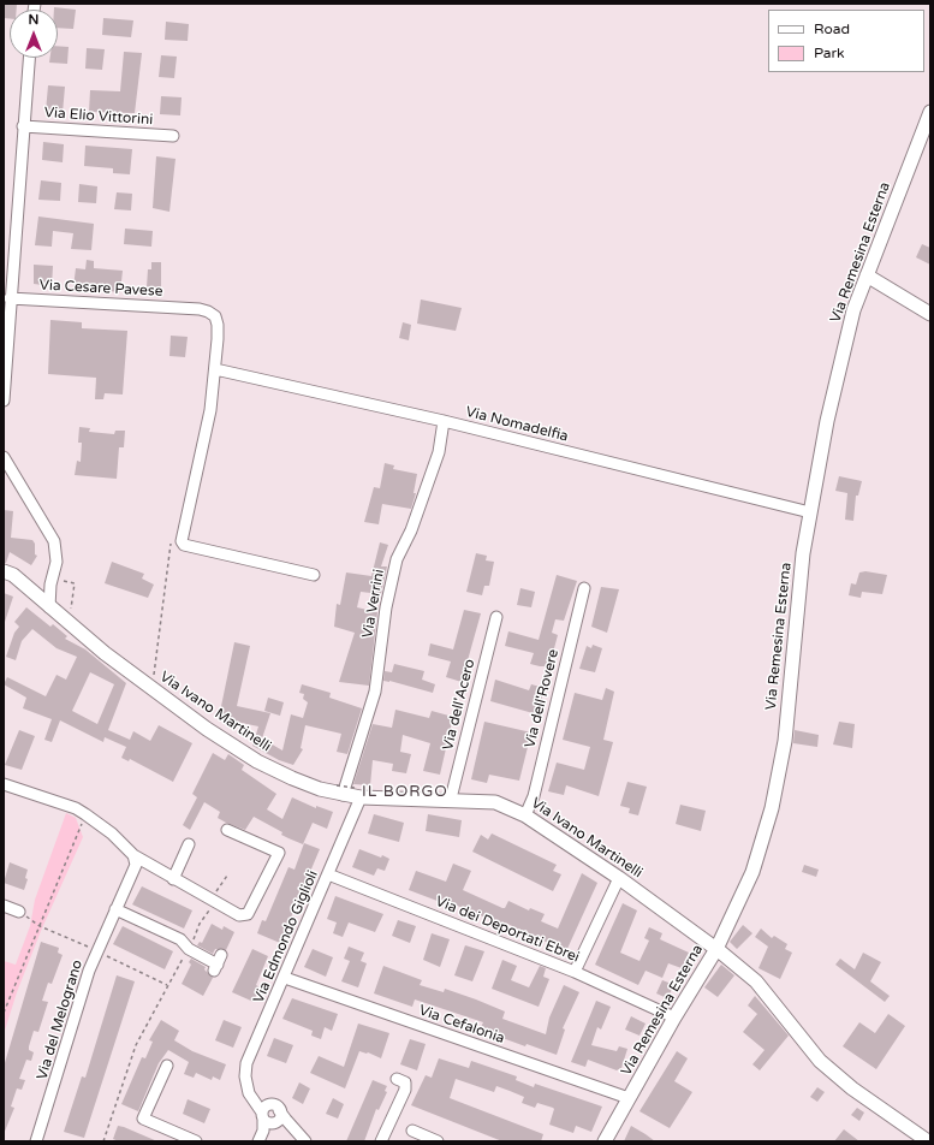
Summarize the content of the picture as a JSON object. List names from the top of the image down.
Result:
{
  "streets": {
    "street": [
      "Via Elio Vittorini",
      "Via Remesina Esterna",
      "Via Cesare Pavese",
      "Via Nomadelfia",
      "Via Verrini",
      "Via dell'Rovere",
      "Via dell'Acero",
      "Via Ivano Martinelli",
      "Via dei Deportati Ebrei",
      "Via Edmondo Giglioli",
      "Via del Melograno",
      "Via Cefalonia"
    ]
  },
  "crossings": [
    ["Via Remesina Esterna", "Via Nomadelfia"],
    ["Via Remesina Esterna", "Via Ivano Martinelli"],
    ["Via Remesina Esterna", "Via dei Deportati Ebrei"],
    ["Via Remesina Esterna", "Via Cefalonia"],
    ["Via Cesare Pavese", "Via Nomadelfia"],
    ["Via Nomadelfia", "Via Verrini"],
    ["Via Verrini", "Via Ivano Martinelli"],
    ["Via Verrini", "Via Edmondo Giglioli"],
    ["Via dell'Rovere", "Via Ivano Martinelli"],
    ["Via dell'Acero", "Via Ivano Martinelli"],
    ["Via Ivano Martinelli", "Via Edmondo Giglioli"],
    ["Via dei Deportati Ebrei", "Via Edmondo Giglioli"],
    ["Via Edmondo Giglioli", "Via Cefalonia"]
  ],
  "districts": ["IL BORGO"],
  "legend": ["Road", "Park"],
  "north": "top"
}
